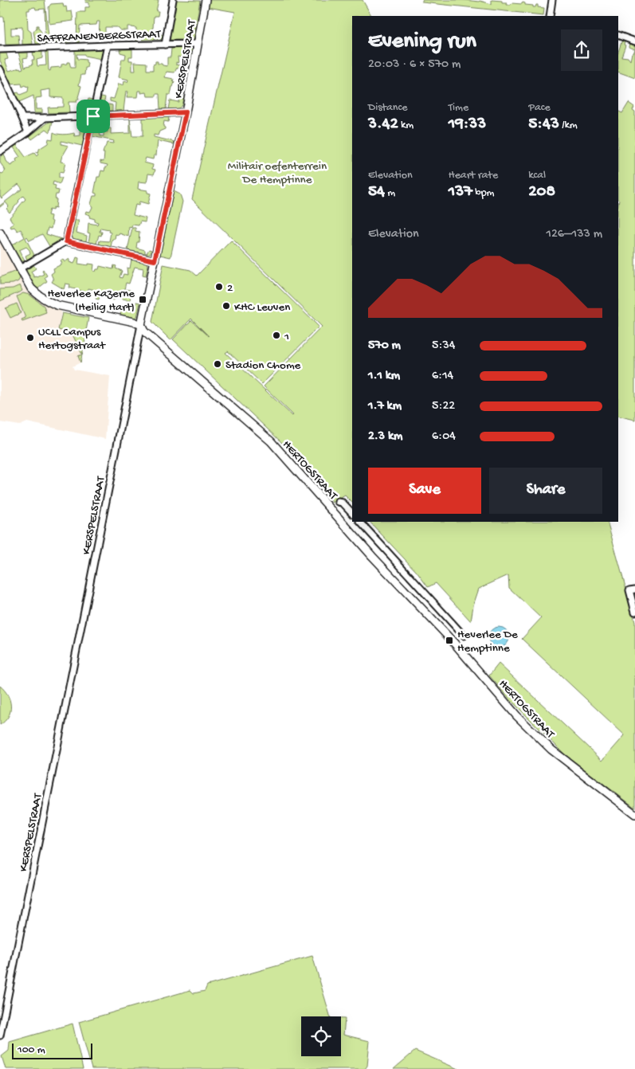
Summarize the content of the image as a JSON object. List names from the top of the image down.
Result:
{
  "streets": {
    "street": ["SAFFRANENBERGSTRAAT", "KERSPELSTRAAT", "HERTOGSTRAAT"]
  },
  "crossings": [
    ["SAFFRANENBERGSTRAAT", "KERSPELSTRAAT"],
    ["KERSPELSTRAAT", "HERTOGSTRAAT"]
  ],
  "parks": ["Militair oefenterrein De Hemptinne"],
  "places": {
    "other": [
      "2",
      "KHC Leuven",
      "1",
      "UCLL Campus Hertogstraat",
      "Stadion Chome"
    ],
    "transit": ["Heverlee Kazerne (Heilig Hart)", "Heverlee De Hemptinne"]
  },
  "scale_bar": "100 m",
  "page": {
    "heading": ["Evening run", "20:03 · 6 × 570 m"],
    "stats": [
      ["Distance", "3.42 km"],
      ["Time", "19:33"],
      ["Pace", "5:43 /km"],
      ["Elevation", "54 m"],
      ["Heart rate", "137 bpm"],
      ["kcal", "208"]
    ],
    "chart": ["Elevation", "126–133 m"],
    "list": [
      {
        "name": "570 m",
        "note": "5:34"
      },
      {
        "name": "1.1 km",
        "note": "6:14"
      },
      {
        "name": "1.7 km",
        "note": "5:22"
      },
      {
        "name": "2.3 km",
        "note": "6:04"
      }
    ],
    "buttons": ["Save", "Share"],
    "scale": "100 m"
  }
}
